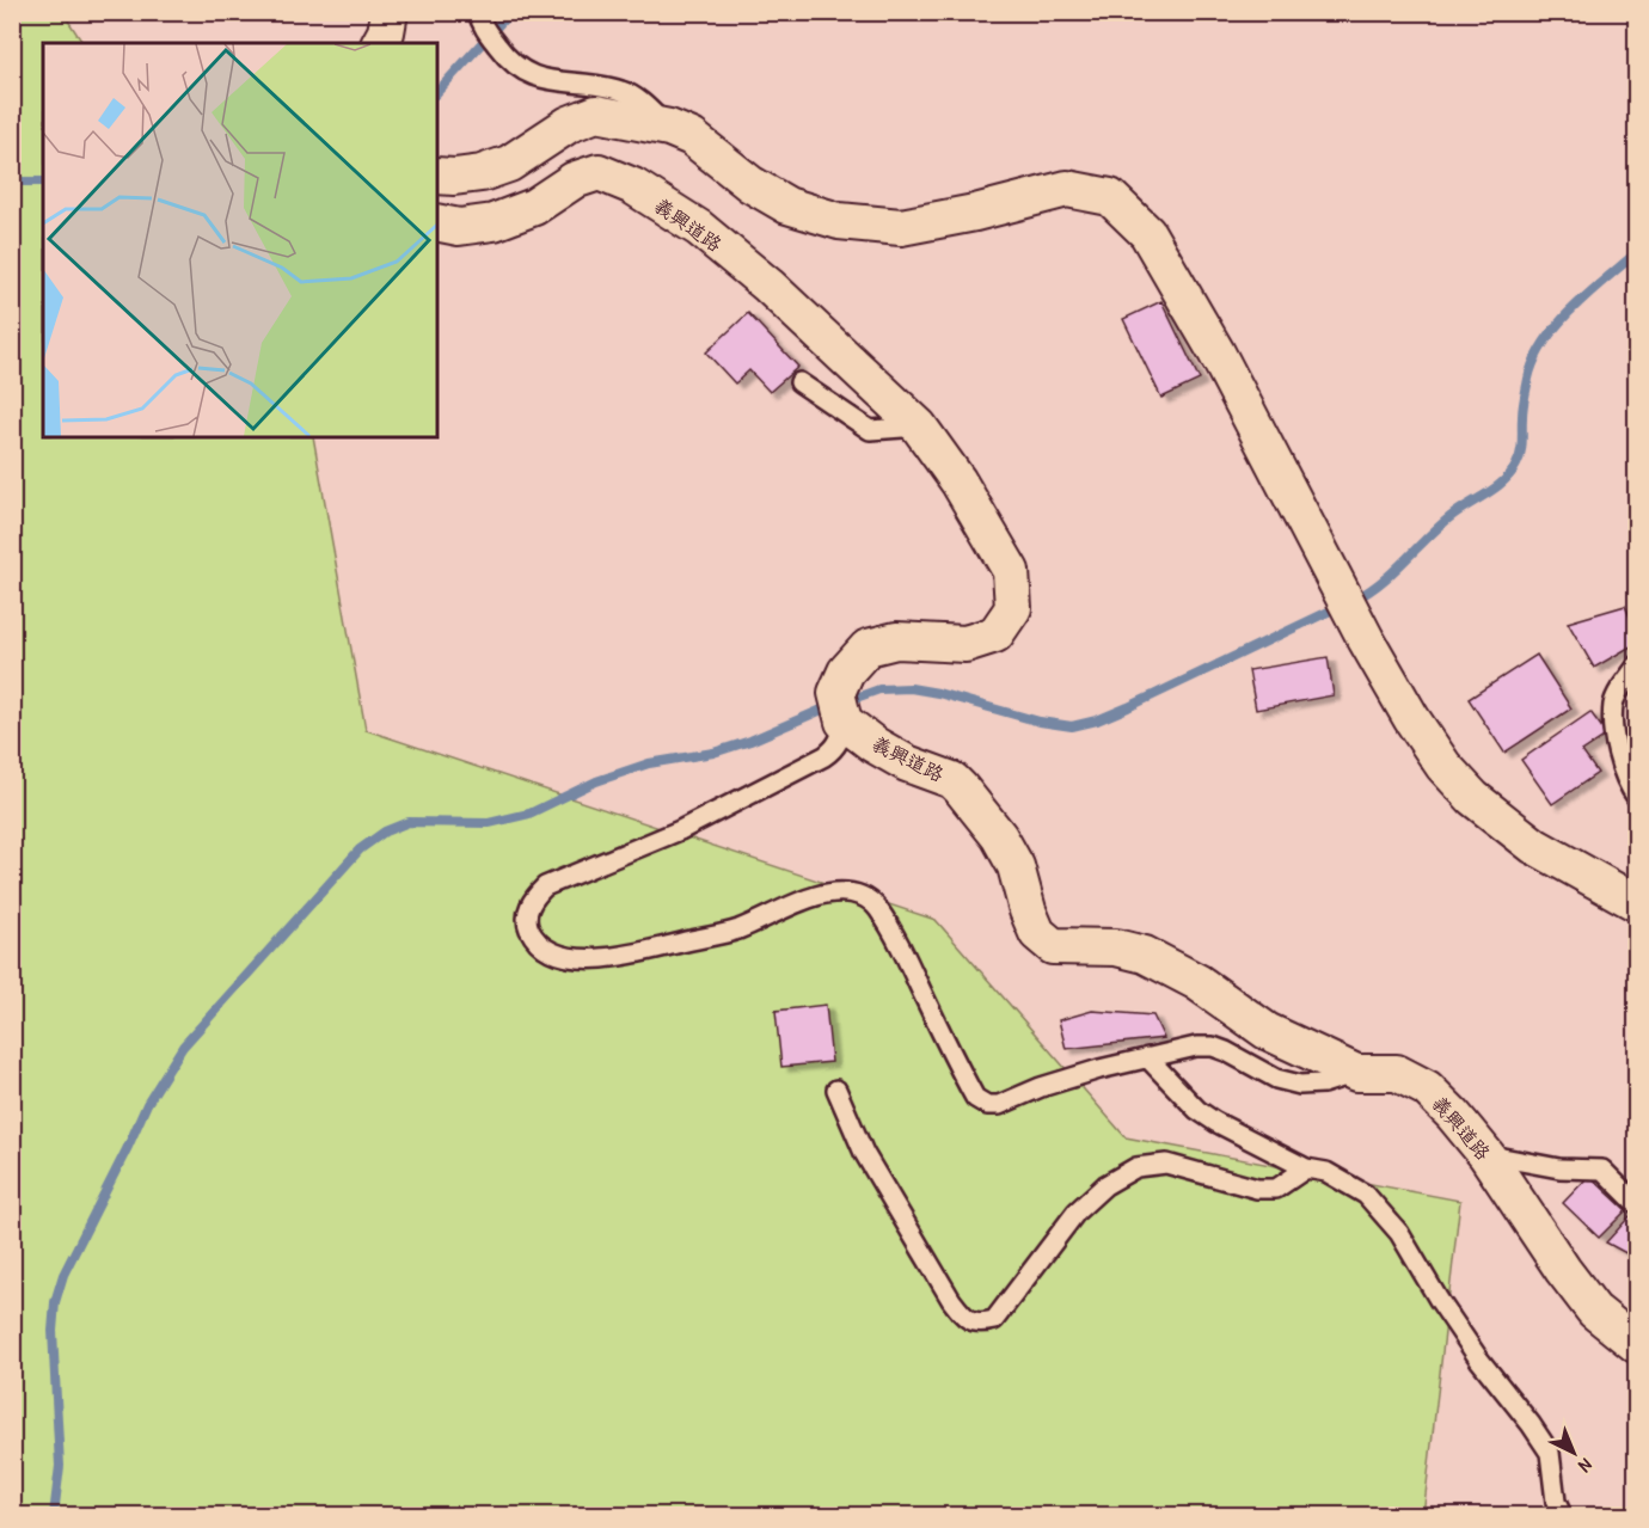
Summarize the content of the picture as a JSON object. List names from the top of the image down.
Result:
{
  "streets": {
    "street": ["義興道路"]
  },
  "north": "bottom right"
}
